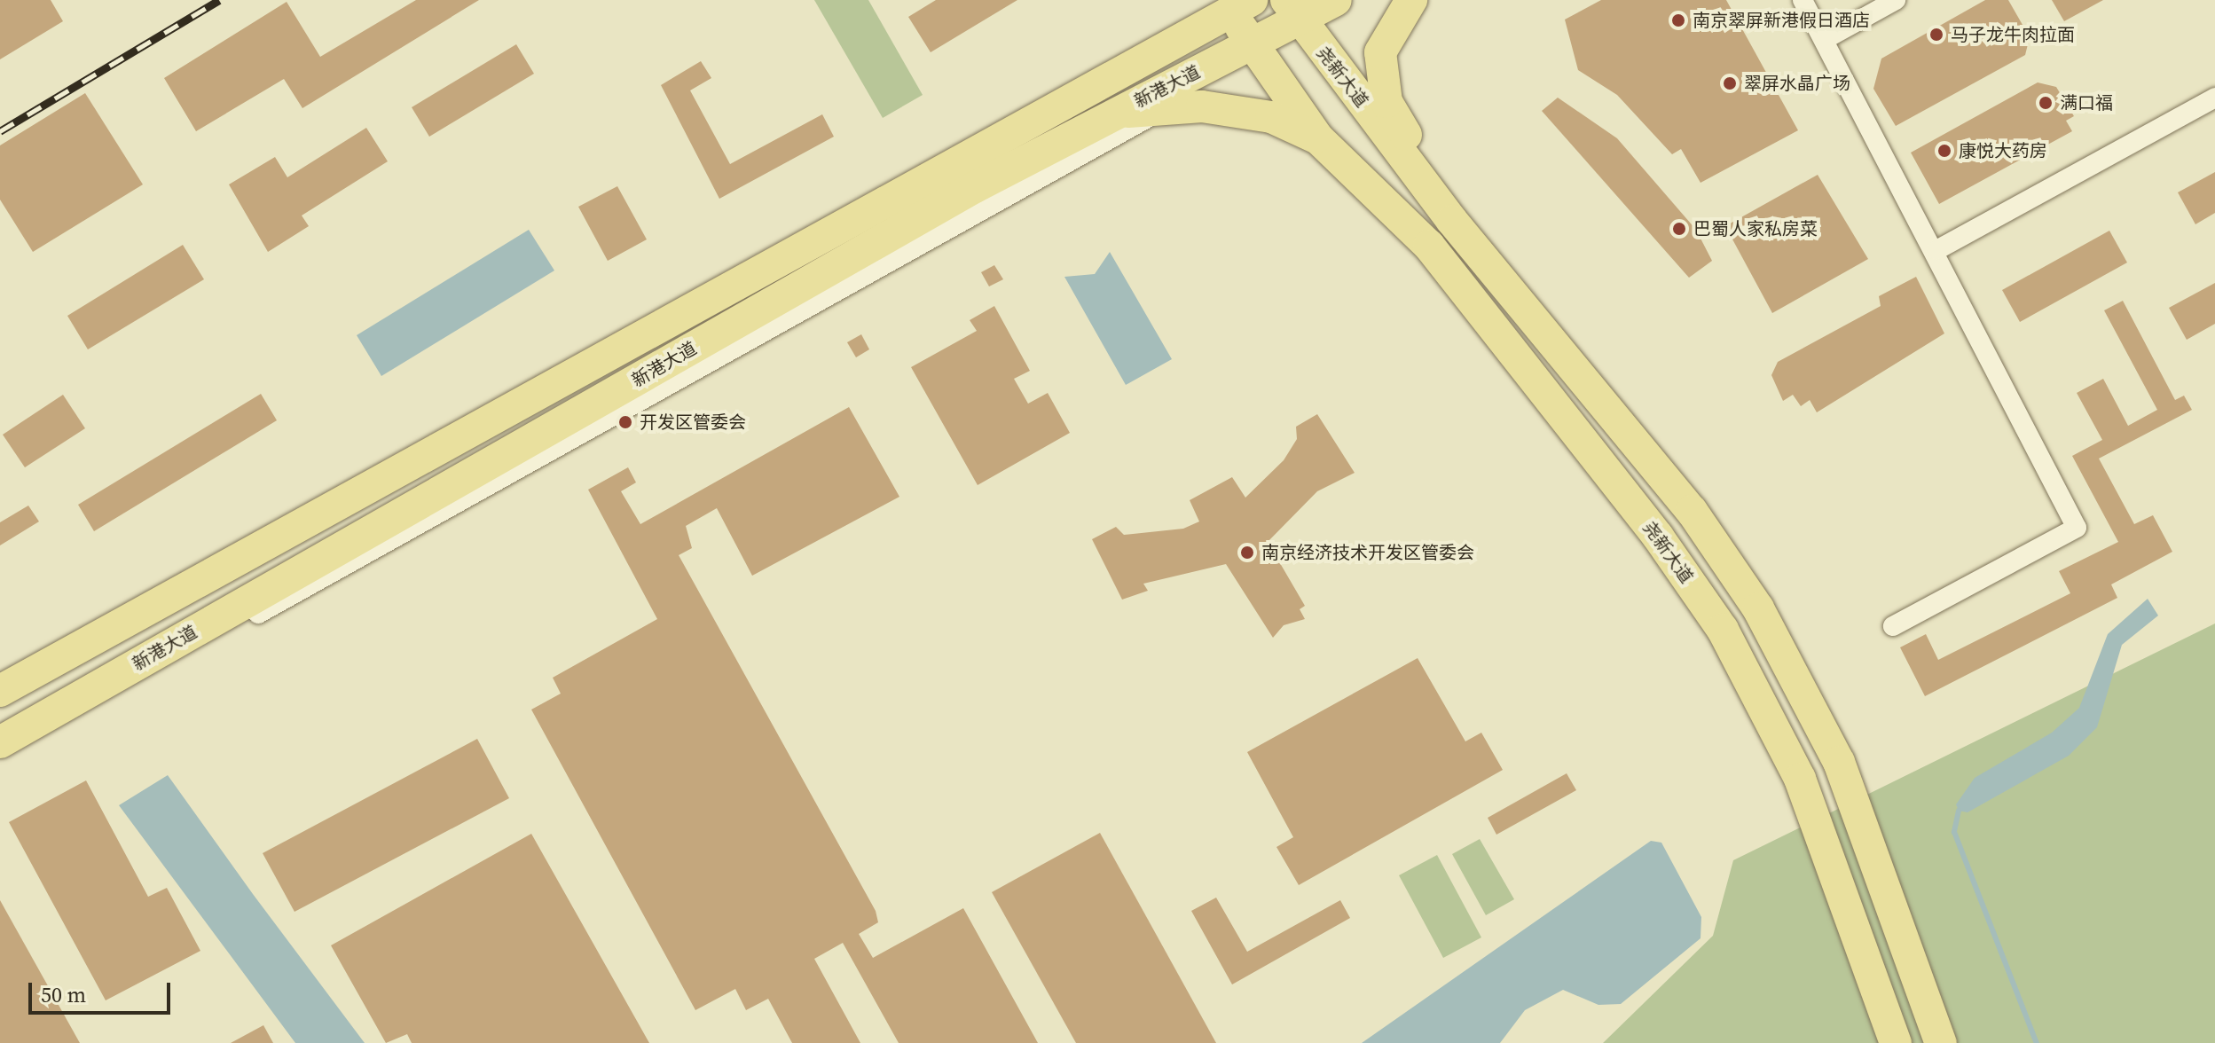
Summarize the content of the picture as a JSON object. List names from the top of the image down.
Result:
{
  "streets": {
    "main road": ["尧新大道", "新港大道"]
  },
  "crossings": [
    ["尧新大道", "新港大道"]
  ],
  "places": [
    "南京翠屏新港假日酒店",
    "马子龙牛肉拉面",
    "翠屏水晶广场",
    "满口福",
    "康悦大药房",
    "巴蜀人家私房菜",
    "开发区管委会",
    "南京经济技术开发区管委会"
  ],
  "scale_bar": "50 m"
}
